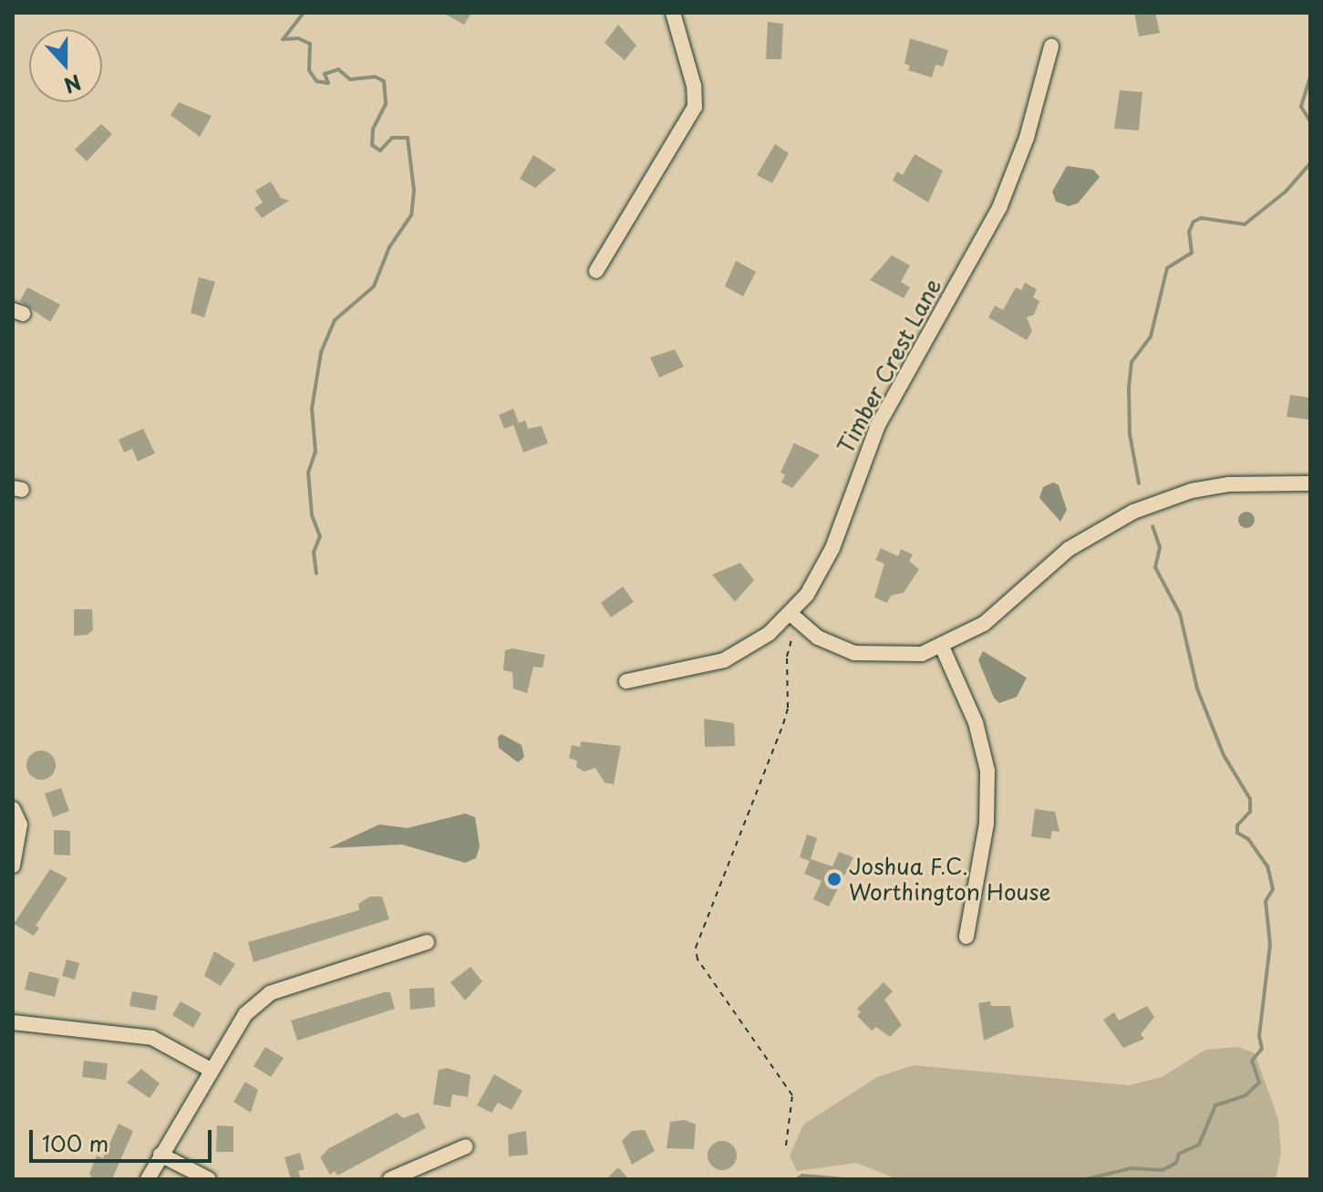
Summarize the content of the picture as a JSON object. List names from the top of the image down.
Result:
{
  "streets": {
    "street": ["Timber Crest Lane"]
  },
  "places": ["Joshua F.C. Worthington House"],
  "scale_bar": "100 m",
  "north": "bottom"
}
